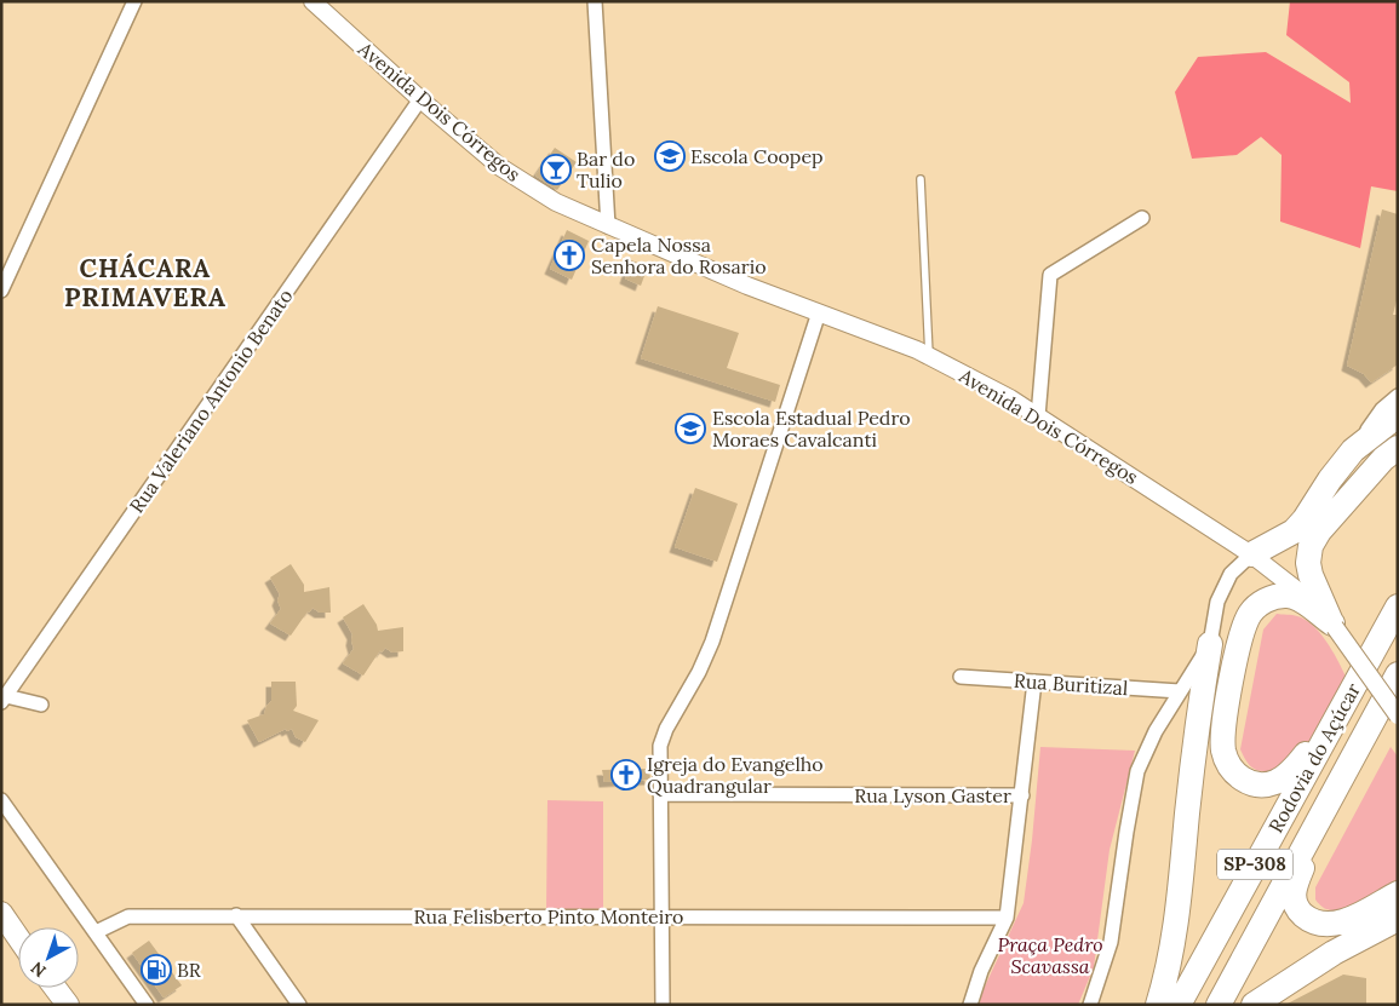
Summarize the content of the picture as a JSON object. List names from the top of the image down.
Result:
{
  "streets": {
    "highway": ["Rodovia do Açúcar", "SP-308"],
    "street": [
      "Avenida Dois Córregos",
      "Rua Valeriano Antonio Benato",
      "Rua Buritizal",
      "Rua Lyson Gaster",
      "Rua Felisberto Pinto Monteiro"
    ]
  },
  "crossings": [
    ["Avenida Dois Córregos", "Rua Valeriano Antonio Benato"]
  ],
  "districts": ["CHÁCARA PRIMAVERA"],
  "parks": ["Praça Pedro Scavassa"],
  "places": {
    "school or university": ["Escola Coopep", "Escola Estadual Pedro Moraes Cavalcanti"],
    "bar": ["Bar do Tulio"],
    "church": ["Capela Nossa Senhora do Rosario", "Igreja do Evangelho Quadrangular"],
    "fuel station": ["BR"]
  },
  "north": "bottom left"
}
